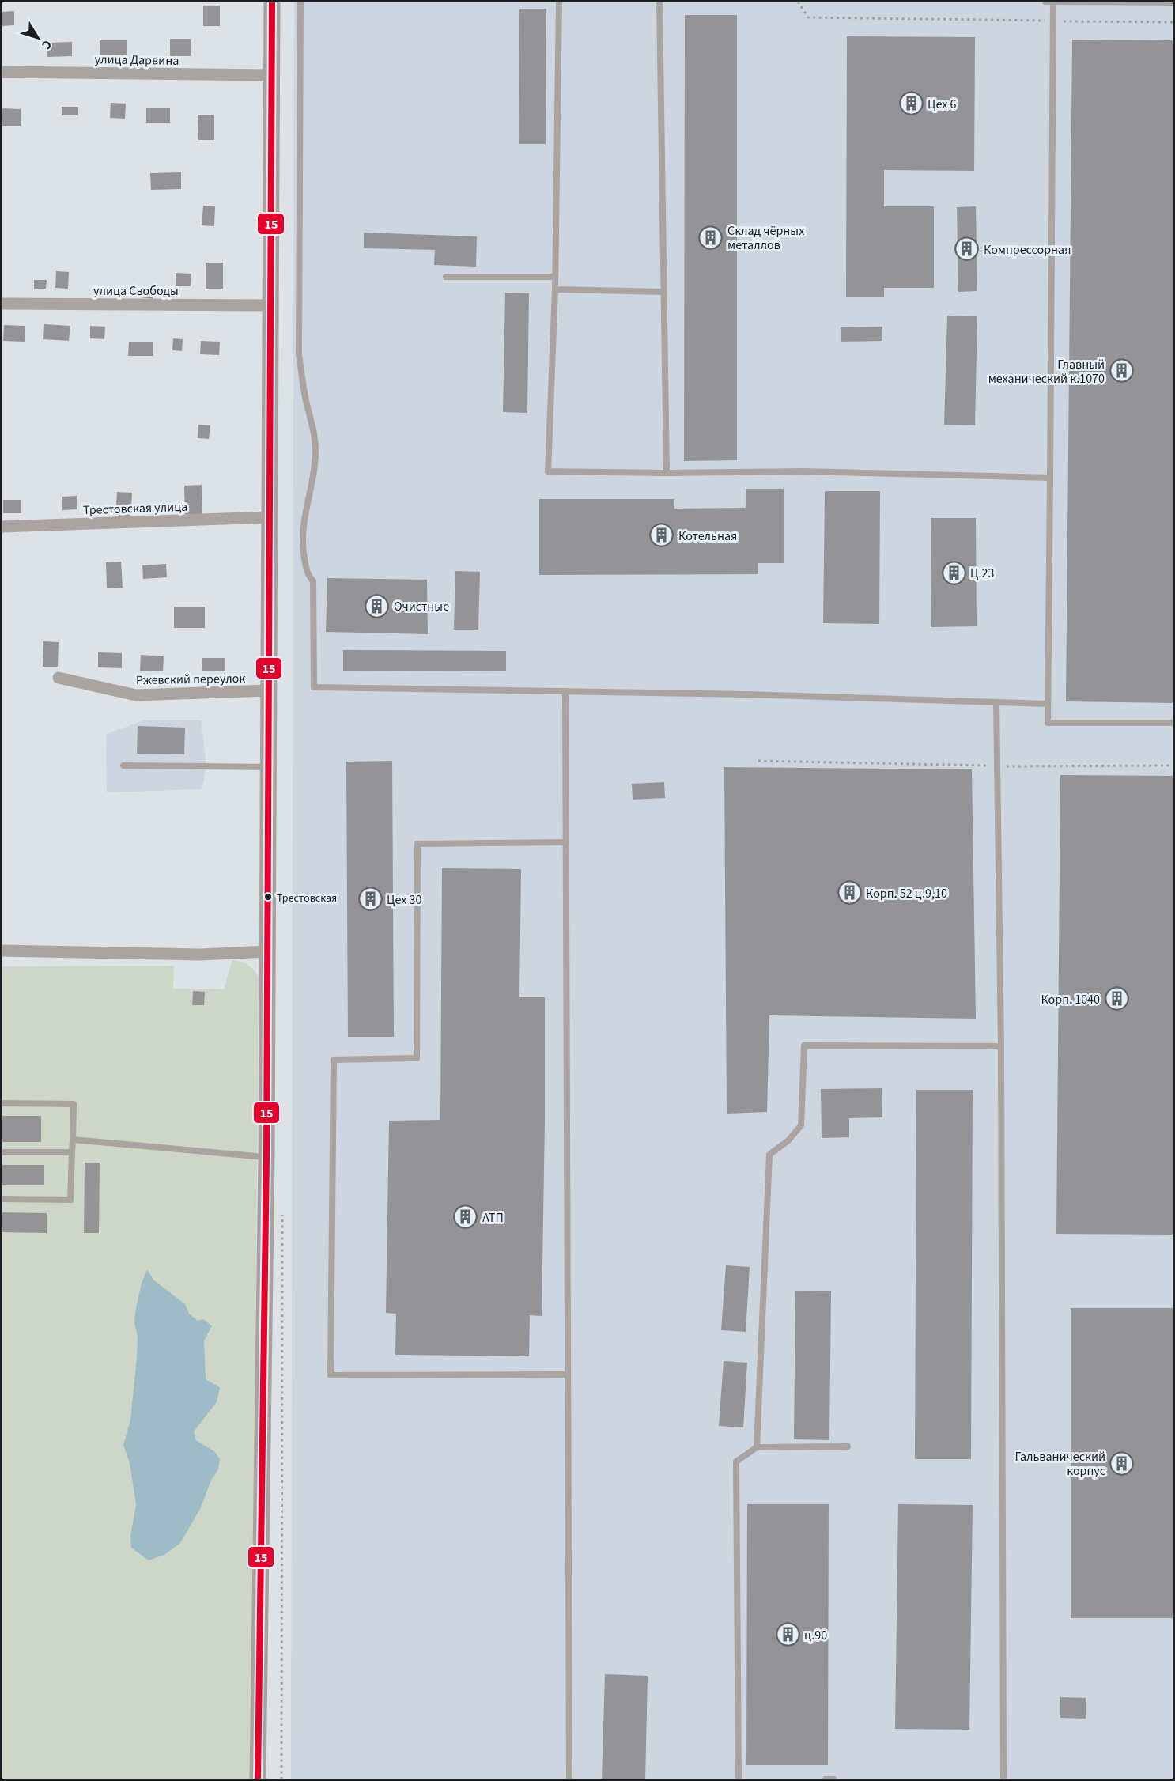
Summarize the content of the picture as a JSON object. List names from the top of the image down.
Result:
{
  "streets": {
    "street": [
      "улица Дарвина",
      "улица Свободы",
      "Трестовская улица",
      "Ржевский переулок"
    ]
  },
  "places": {
    "building": [
      "Цех 6",
      "Склад чёрных металлов",
      "Компрессорная",
      "Главный механический к.1070",
      "Котельная",
      "Ц.23",
      "Очистные",
      "Корп. 52 ц.9,10",
      "Цех 30",
      "Корп. 1040",
      "АТП",
      "Гальванический корпус",
      "ц.90"
    ],
    "other": ["Трестовская"]
  },
  "lines": ["transit line 15"],
  "north": "bottom right"
}
